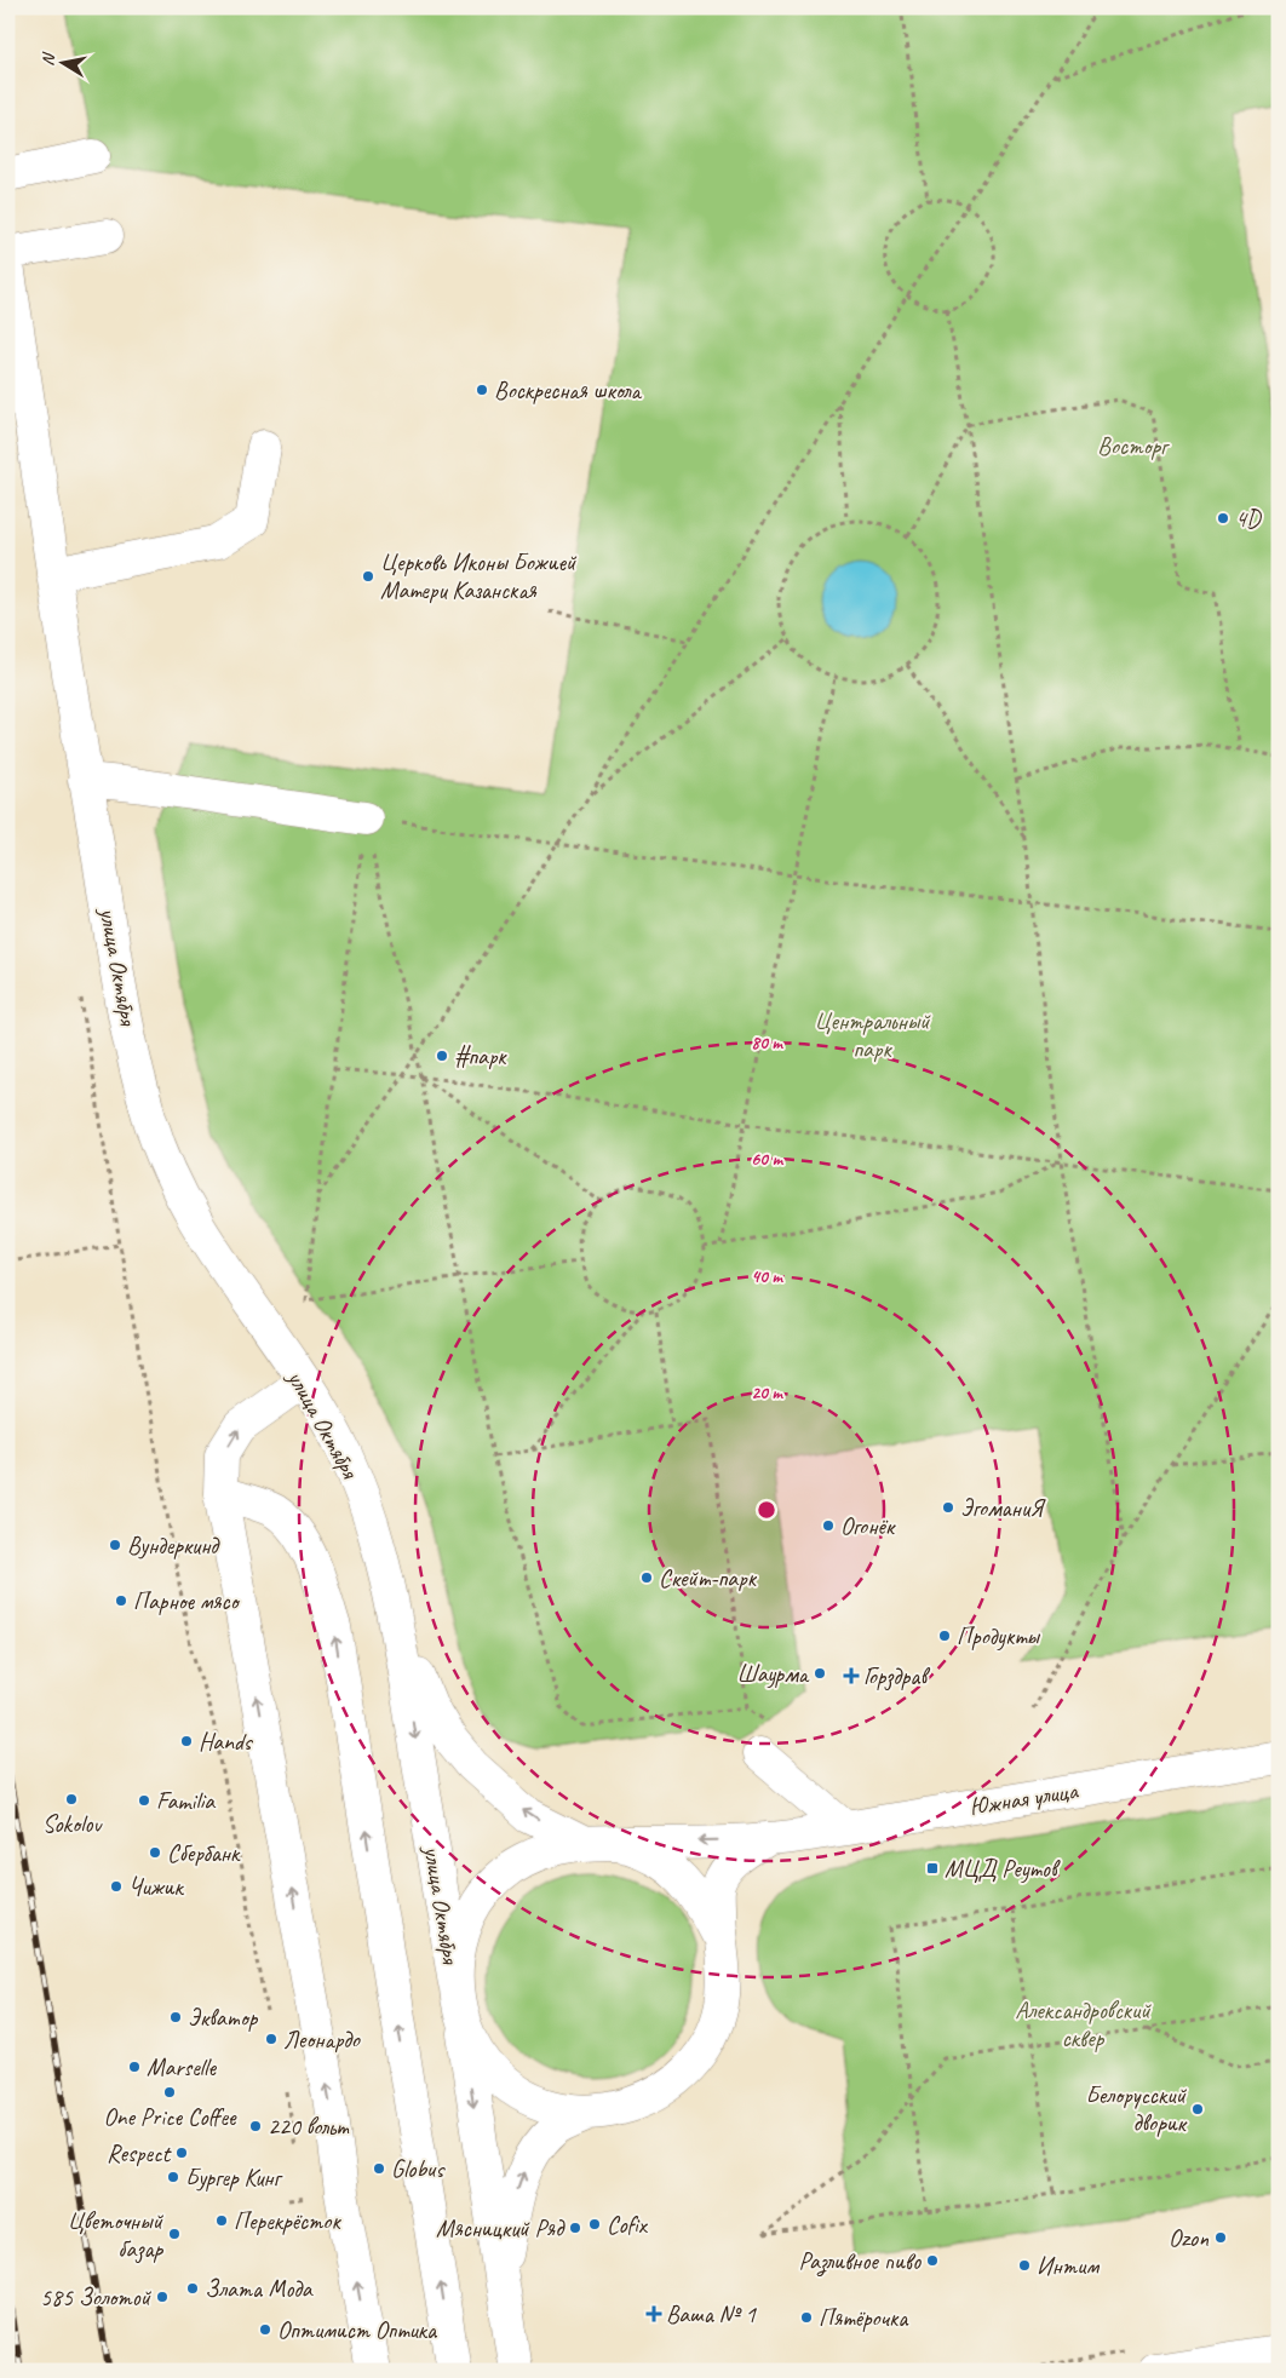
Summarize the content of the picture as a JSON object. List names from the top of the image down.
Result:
{
  "streets": {
    "street": ["улица Октября", "Южная улица"]
  },
  "parks": ["Восторг", "Центральный парк", "Александровский сквер"],
  "places": {
    "other": [
      "Воскресная школа",
      "4D",
      "Церковь Иконы Божией Матери Казанская",
      "#парк",
      "ЭгоманиЯ",
      "Огонёк",
      "Вундеркинд",
      "Скейт-парк",
      "Парное мясо",
      "Продукты",
      "Шаурма",
      "Hands",
      "Sokolov",
      "Familia",
      "Сбербанк",
      "Чижик",
      "Экватор",
      "Леонардо",
      "Marselle",
      "One Price Coffee",
      "Белорусский дворик",
      "220 вольт",
      "Respect",
      "Globus",
      "Бургер Кинг",
      "Перекрёсток",
      "Cofix",
      "Мясницкий Ряд",
      "Цветочный базар",
      "Ozon",
      "Разливное пиво",
      "Интим",
      "Злата Мода",
      "585 Золотой",
      "Пятёрочка",
      "Оптимист Оптика"
    ],
    "health": ["Горздрав", "Ваша № 1"],
    "transit": ["МЦД Реутов"]
  },
  "north": "left",
  "rings": [
    "80 m",
    "60 m",
    "40 m",
    "20 m"
  ]
}
